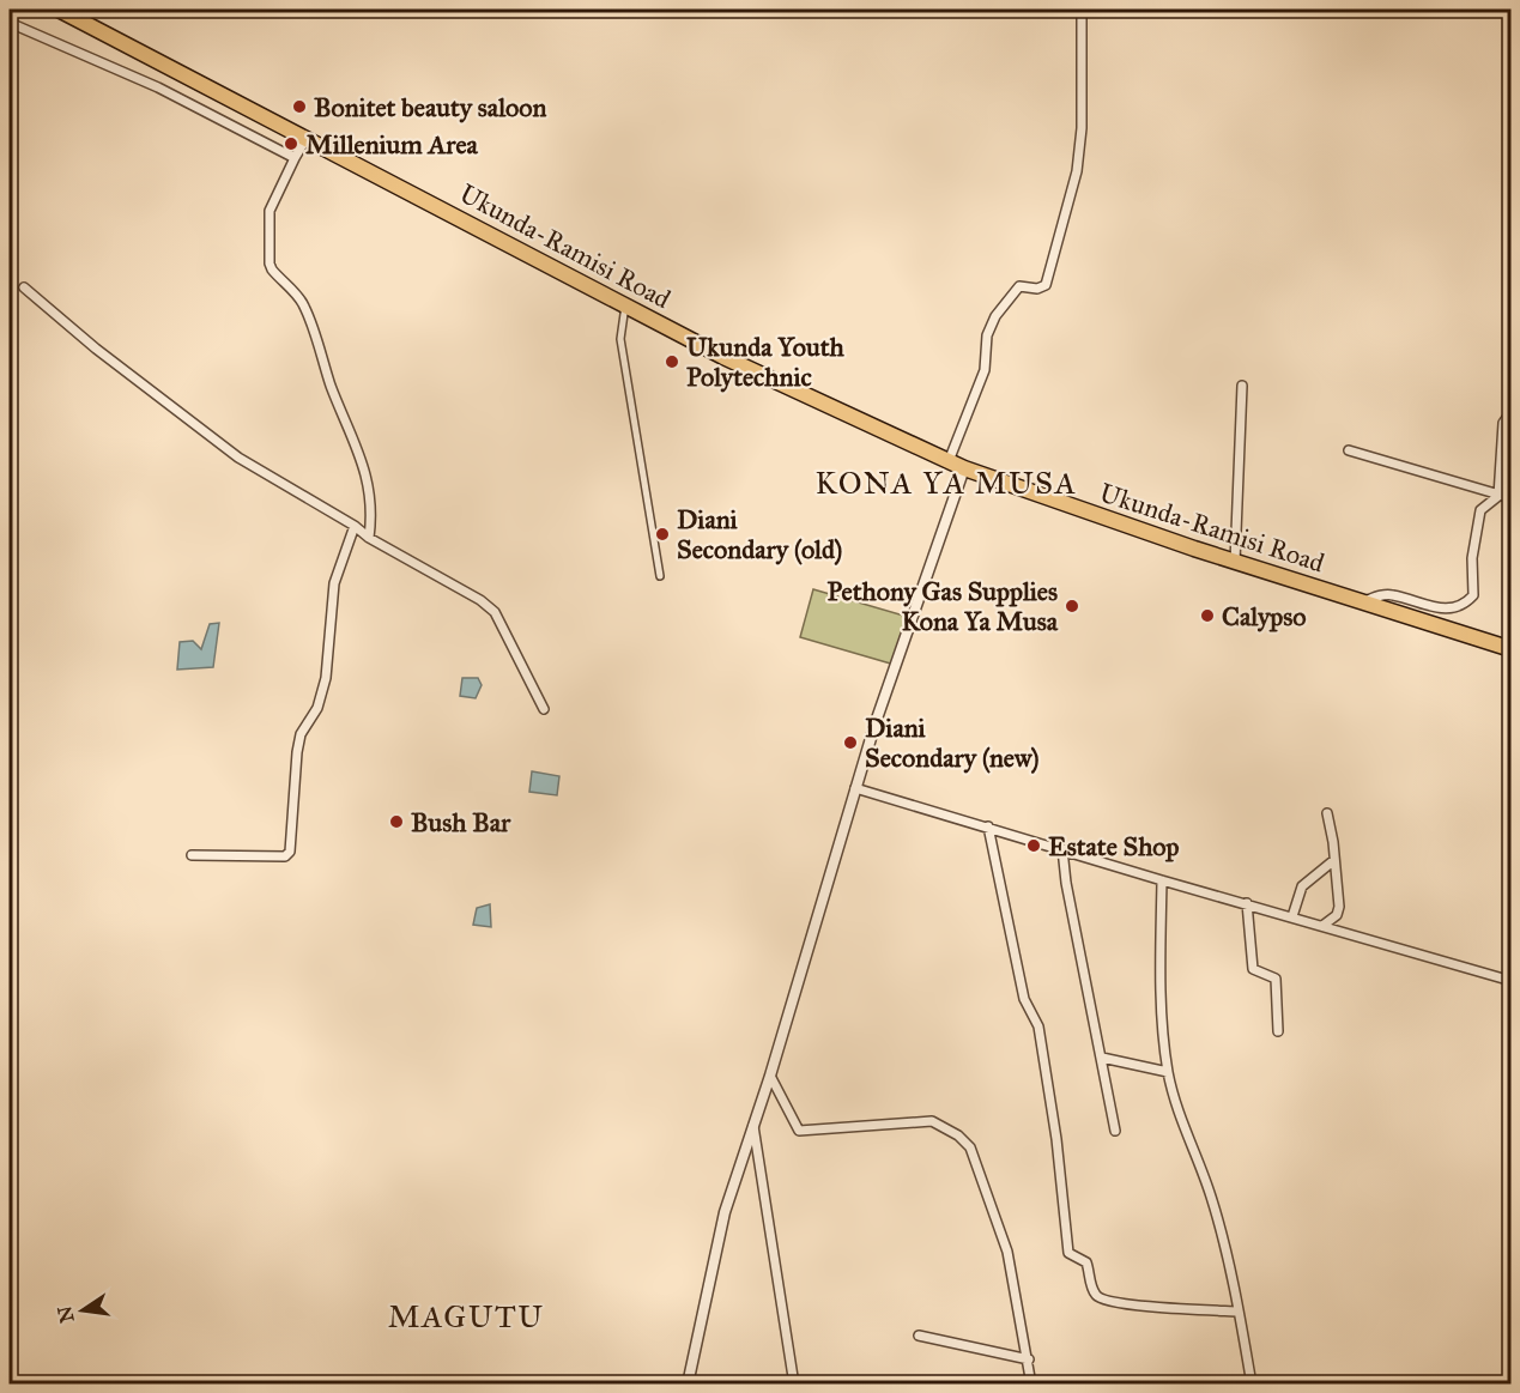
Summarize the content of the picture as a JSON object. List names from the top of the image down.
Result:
{
  "streets": {
    "highway": ["Ukunda-Ramisi Road"]
  },
  "districts": ["KONA YA MUSA", "MAGUTU"],
  "places": [
    "Bonitet beauty saloon",
    "Millenium Area",
    "Ukunda Youth Polytechnic",
    "Diani Secondary (old)",
    "Pethony Gas Supplies Kona Ya Musa",
    "Calypso",
    "Diani Secondary (new)",
    "Bush Bar",
    "Estate Shop"
  ],
  "north": "left"
}
